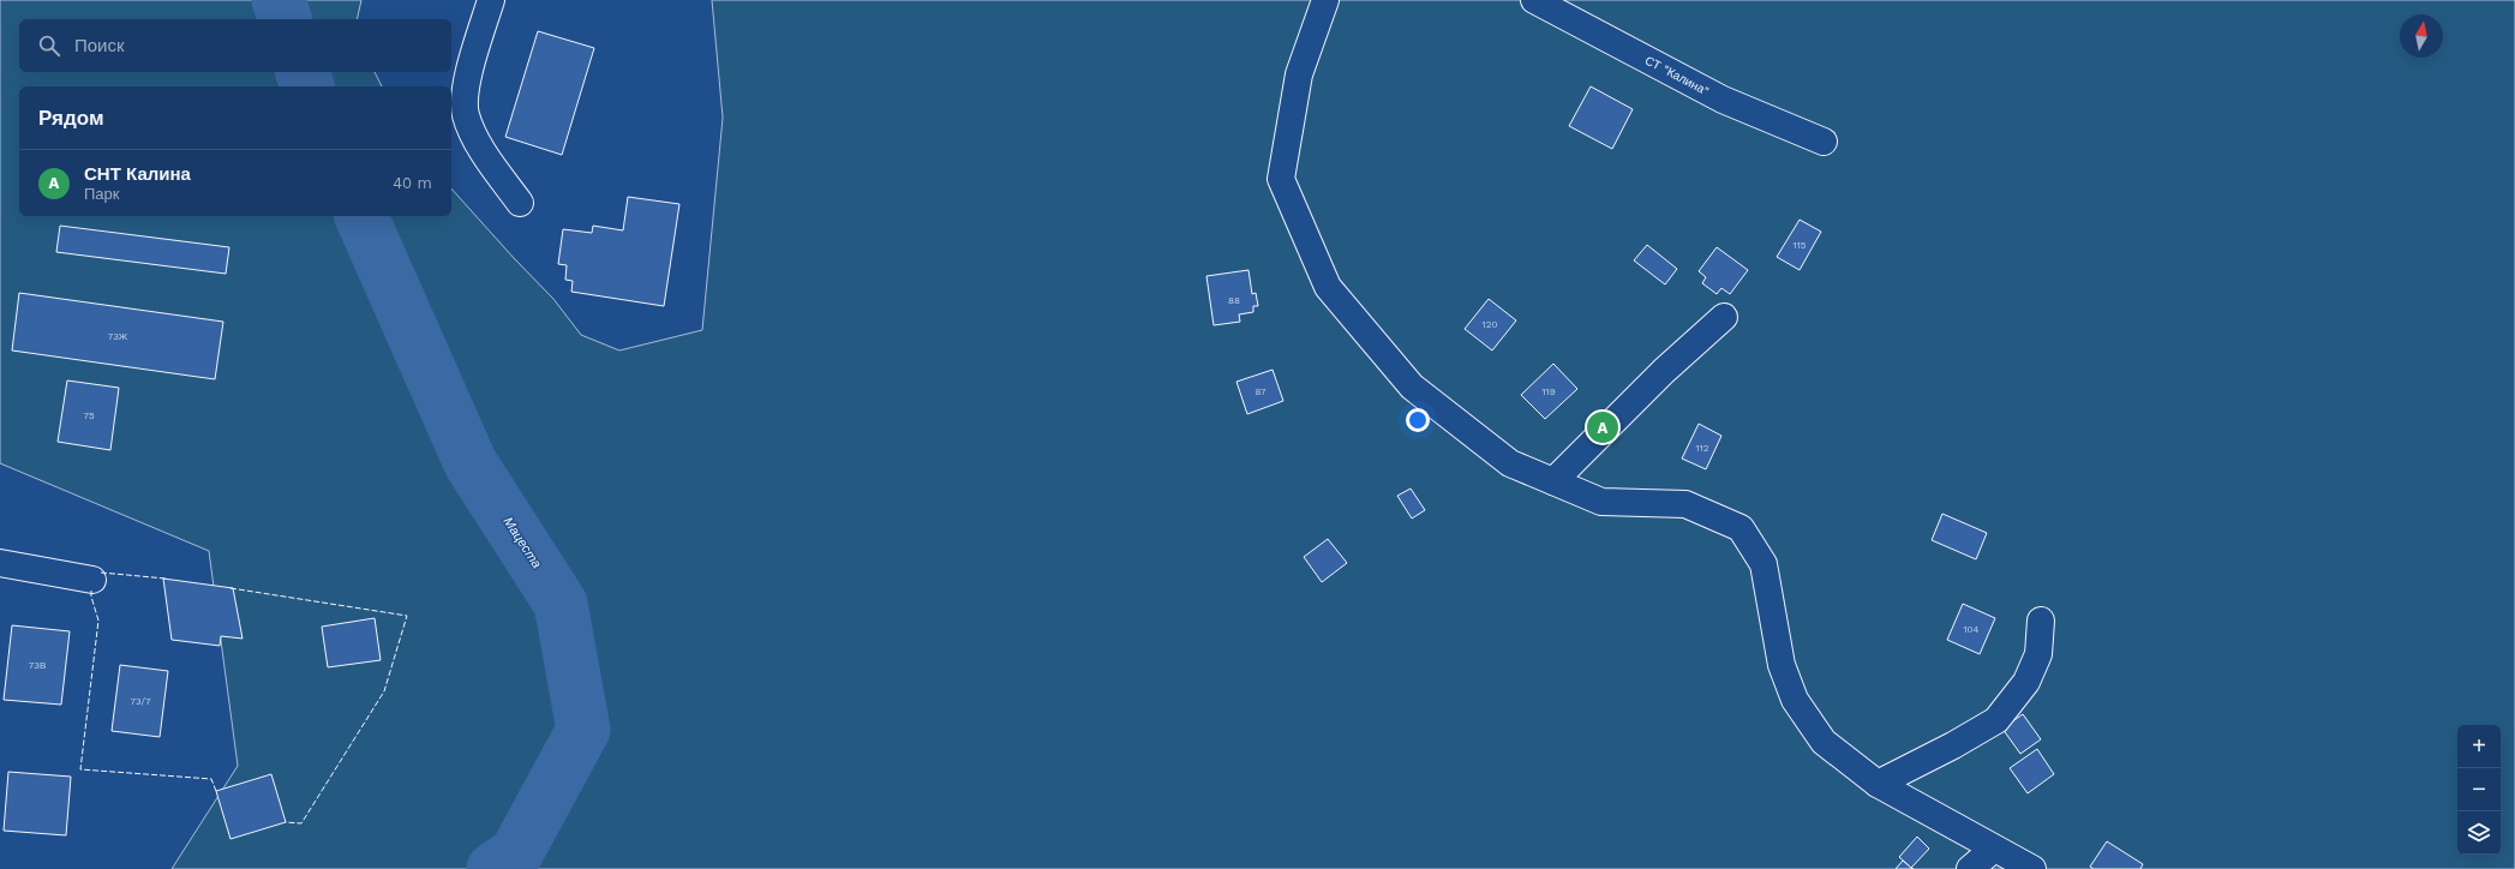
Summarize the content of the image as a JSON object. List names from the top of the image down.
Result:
{
  "streets": {
    "lane": ["СТ \"Калина\""]
  },
  "water": ["Мацеста"],
  "house_numbers": [
    "115",
    "88",
    "120",
    "73Ж",
    "87",
    "119",
    "75",
    "112",
    "104",
    "73В",
    "73/7"
  ],
  "north": "top",
  "page": {
    "search": "Поиск",
    "heading": "Рядом",
    "list": [
      {
        "mark": "A",
        "name": "СНТ Калина",
        "note": "Парк",
        "value": "40 m"
      }
    ],
    "pins": "A",
    "map_buttons": ["+", "−"]
  }
}
